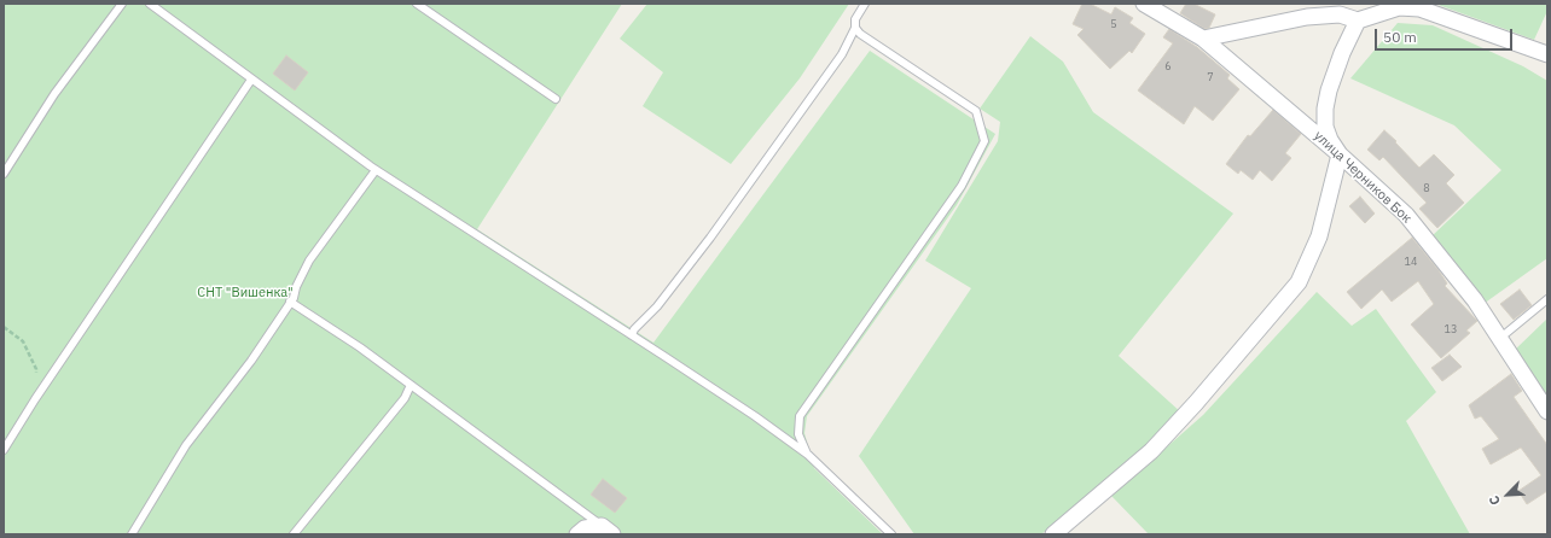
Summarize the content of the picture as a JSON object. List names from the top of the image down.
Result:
{
  "streets": {
    "street": ["улица Черников Бок"]
  },
  "parks": ["СНТ \"Вишенка\""],
  "house_numbers": [
    "5",
    "6",
    "7",
    "8",
    "14",
    "13"
  ],
  "scale_bar": "50 m",
  "north": "bottom left"
}
